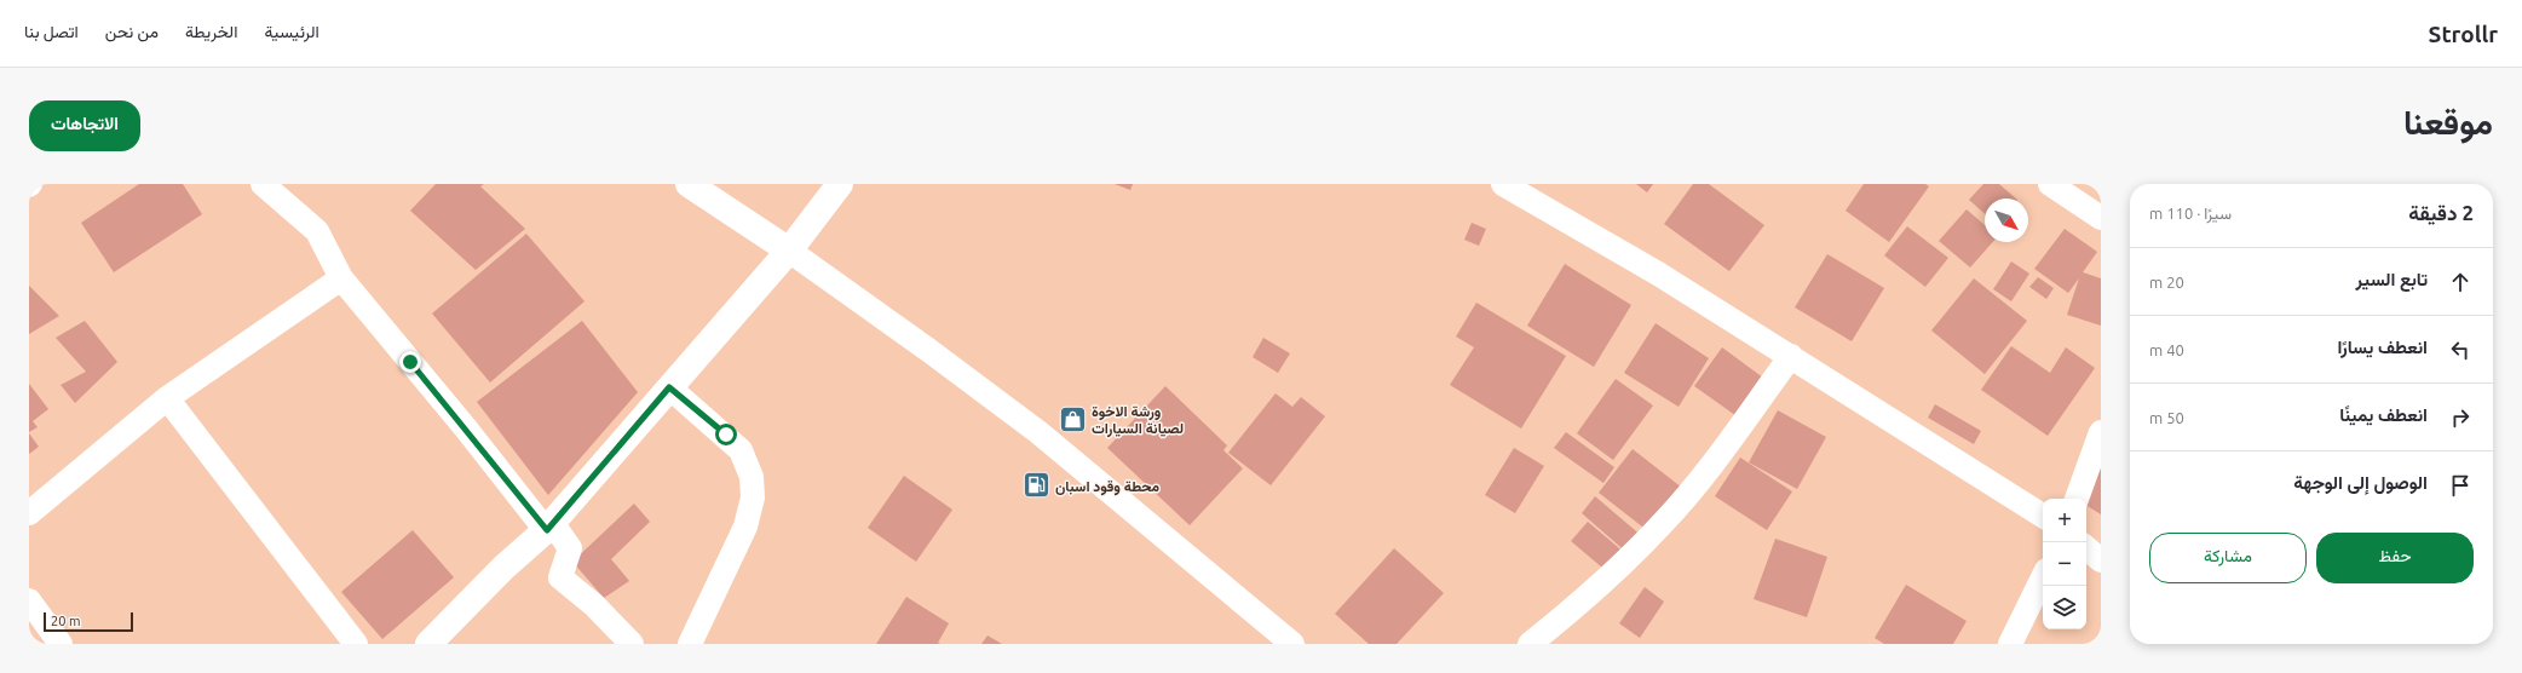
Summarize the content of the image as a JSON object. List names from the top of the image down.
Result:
{
  "places": {
    "shop": ["ورشة الاخوة لصيانة السيارات"],
    "fuel station": ["محطة وقود اسبان"]
  },
  "scale_bar": "20 m",
  "north": "bottom right",
  "page": {
    "header": "Strollr",
    "nav": [
      "الرئيسية",
      "الخريطة",
      "من نحن",
      "اتصل بنا"
    ],
    "title": "موقعنا",
    "buttons": [
      "الاتجاهات",
      ["حفظ", "مشاركة"]
    ],
    "heading": ["2 دقيقة", "سيرًا · 110 m"],
    "list": [
      ["تابع السير", "20 m"],
      ["انعطف يسارًا", "40 m"],
      ["انعطف يمينًا", "50 m"],
      "الوصول إلى الوجهة"
    ],
    "map_buttons": ["+", "−"],
    "scale": "20 m"
  }
}
